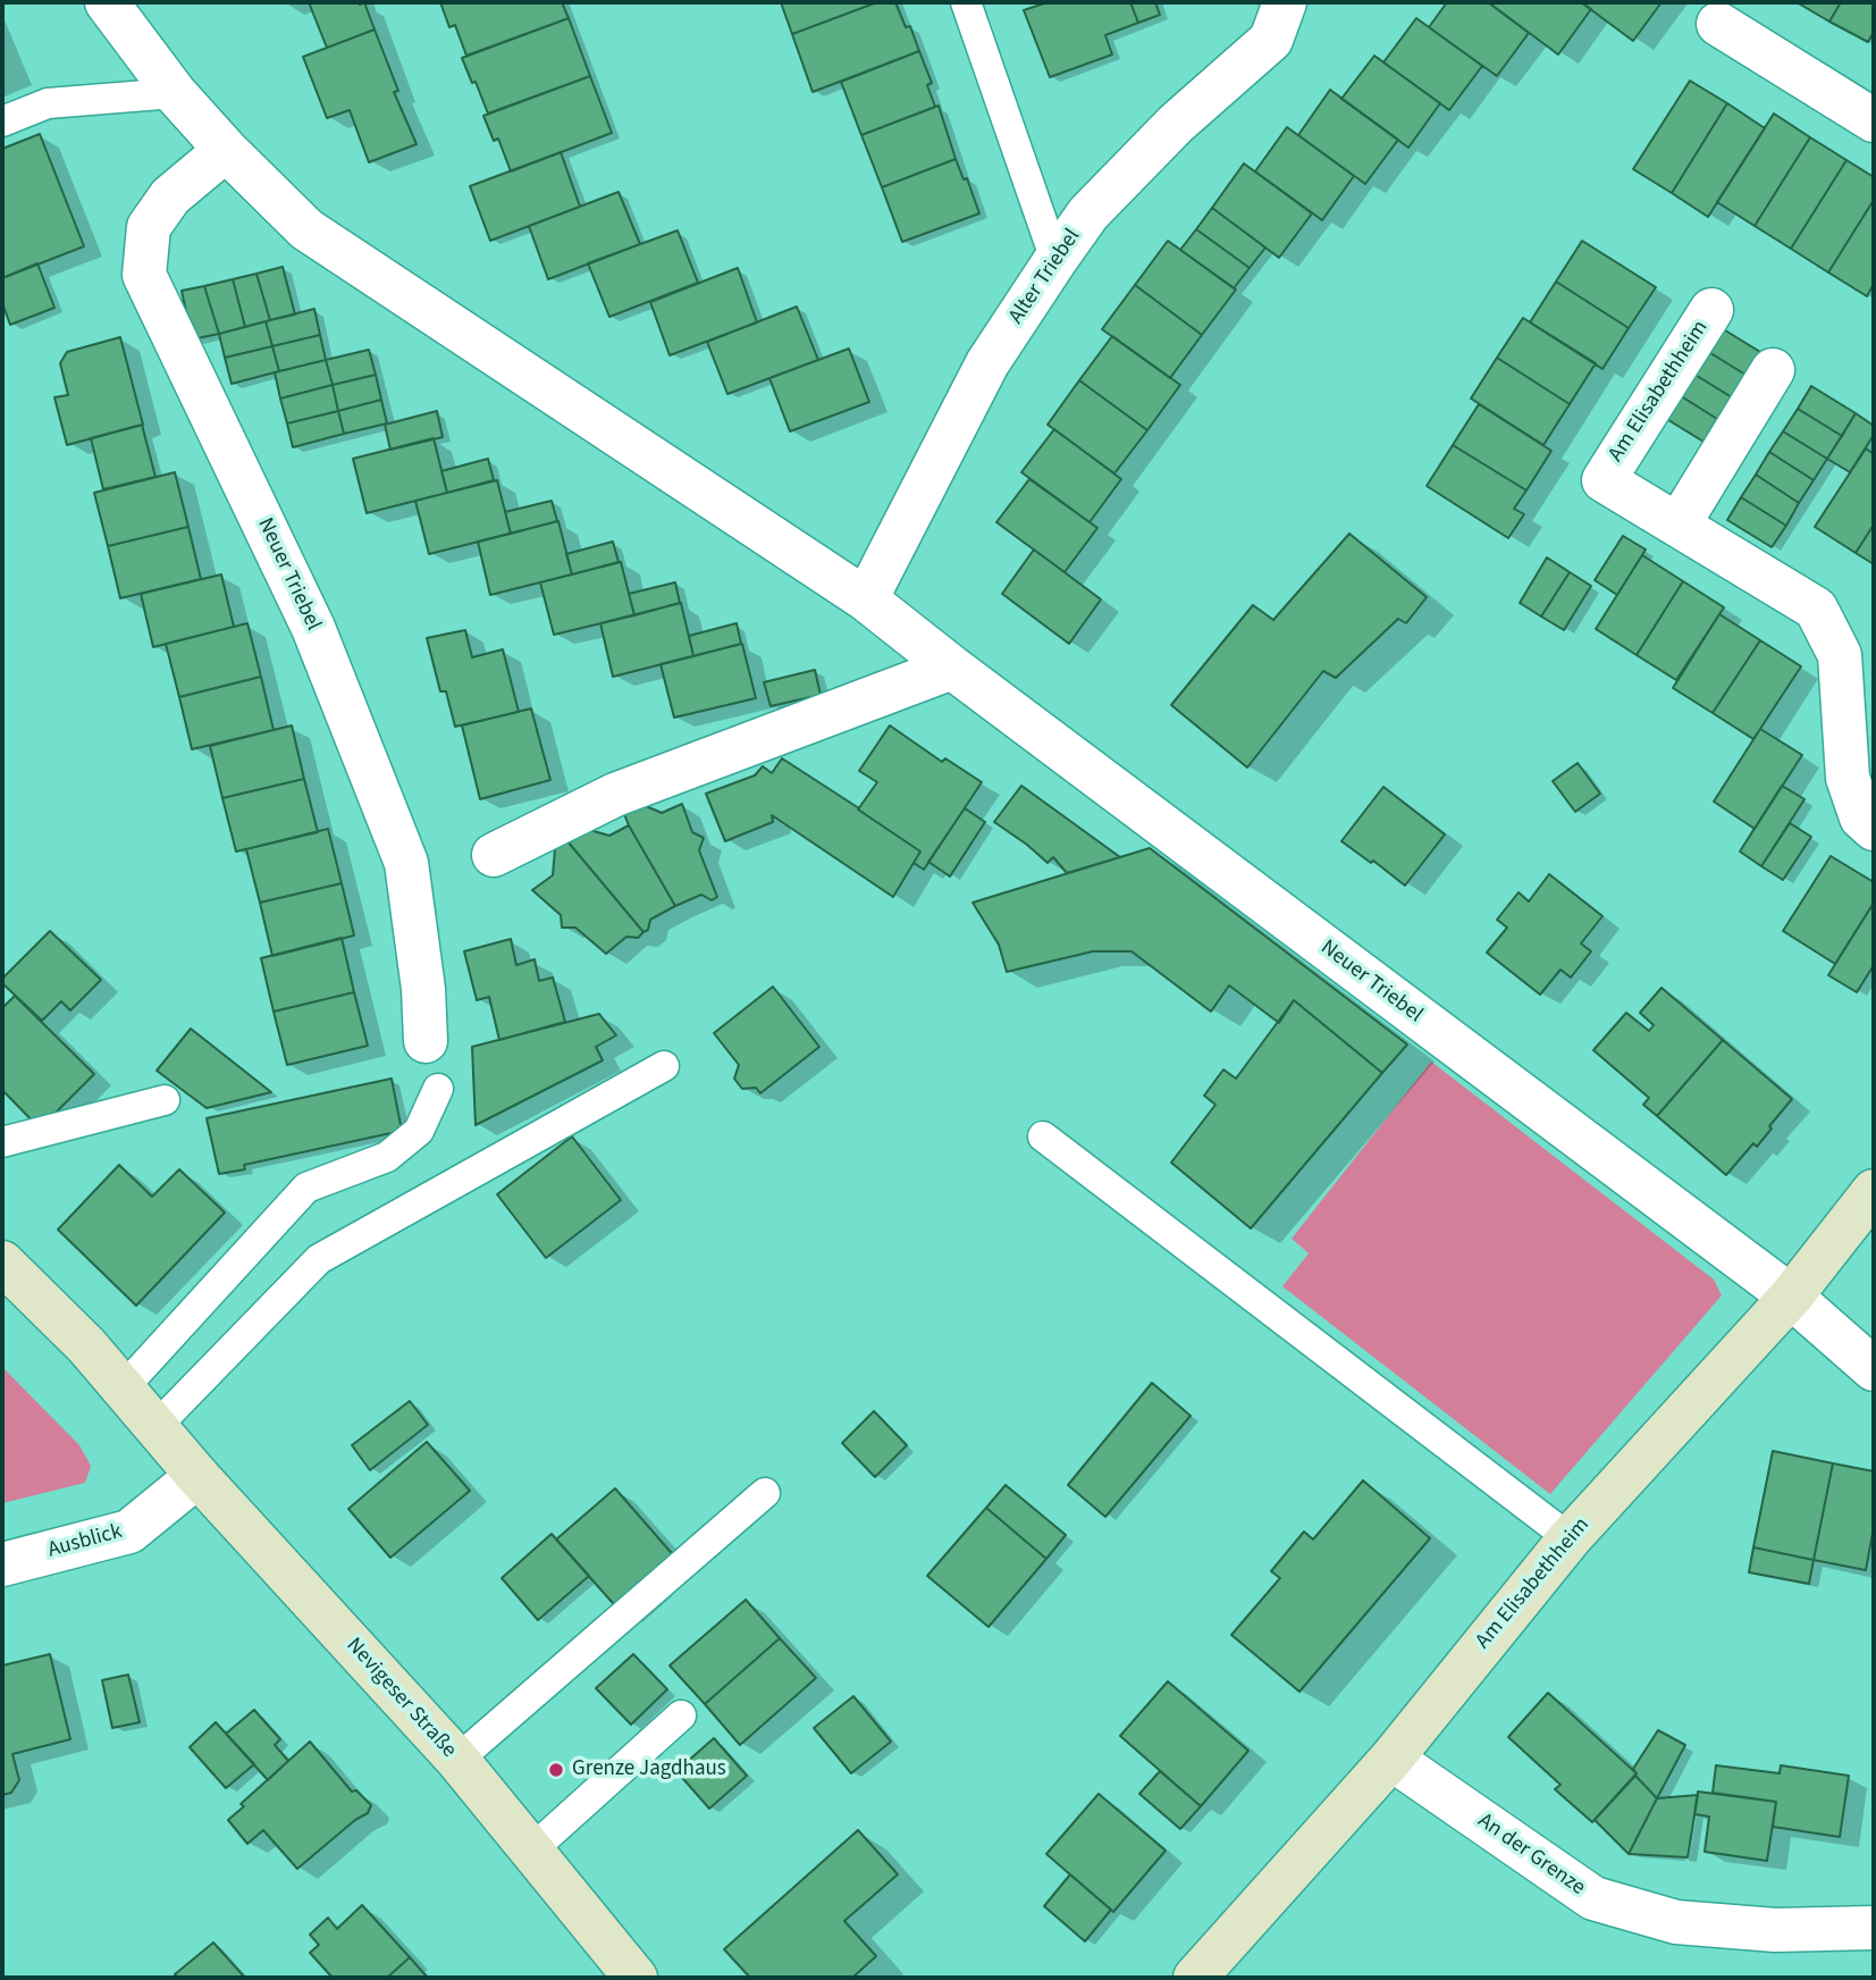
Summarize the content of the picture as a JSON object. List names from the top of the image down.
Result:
{
  "streets": {
    "street": [
      "Alter Triebel",
      "Am Elisabethheim",
      "Neuer Triebel",
      "Ausblick",
      "Nevigeser Straße",
      "An der Grenze"
    ]
  },
  "crossings": [
    ["Alter Triebel", "Neuer Triebel"],
    ["Am Elisabethheim", "Neuer Triebel"],
    ["Am Elisabethheim", "An der Grenze"],
    ["Ausblick", "Nevigeser Straße"]
  ],
  "places": ["Grenze Jagdhaus"]
}
